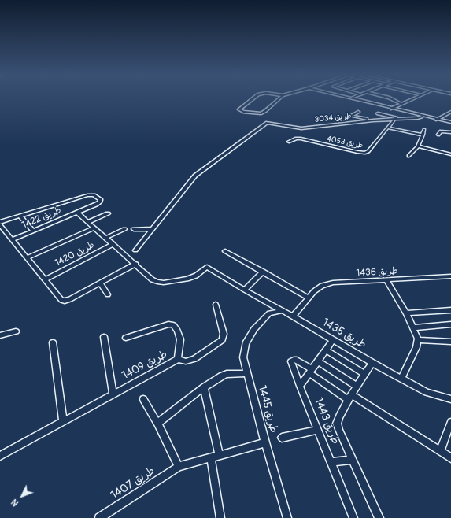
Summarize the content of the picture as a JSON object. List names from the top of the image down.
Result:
{
  "streets": {
    "street": [
      "طريق 3034",
      "طريق 4053",
      "طريق 1422",
      "طريق 1420",
      "طريق 1436",
      "طريق 1435",
      "طريق 1409",
      "طريق 1445",
      "طريق 1443",
      "طريق 1407"
    ]
  },
  "crossings": [
    ["طريق 3034", "طريق 4053"],
    ["طريق 1436", "طريق 1435"],
    ["طريق 1445", "طريق 1407"]
  ],
  "north": "bottom left"
}
